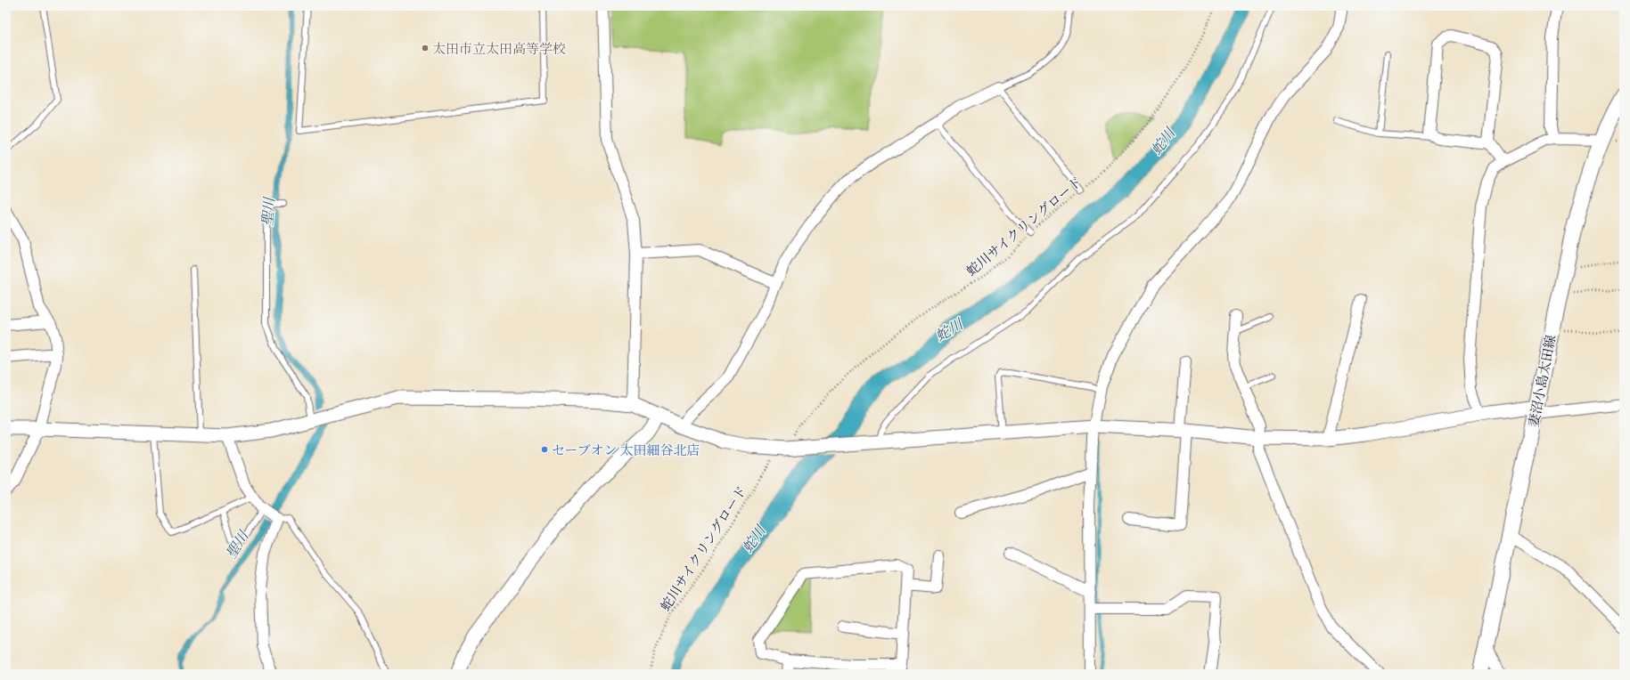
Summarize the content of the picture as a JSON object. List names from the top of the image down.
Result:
{
  "streets": {
    "main road": ["妻沼小島太田線"],
    "path": ["蛇川サイクリングロード"]
  },
  "water": ["蛇川", "聖川"],
  "places": ["太田市立太田高等学校", "セーブオン 太田細谷北店"]
}
